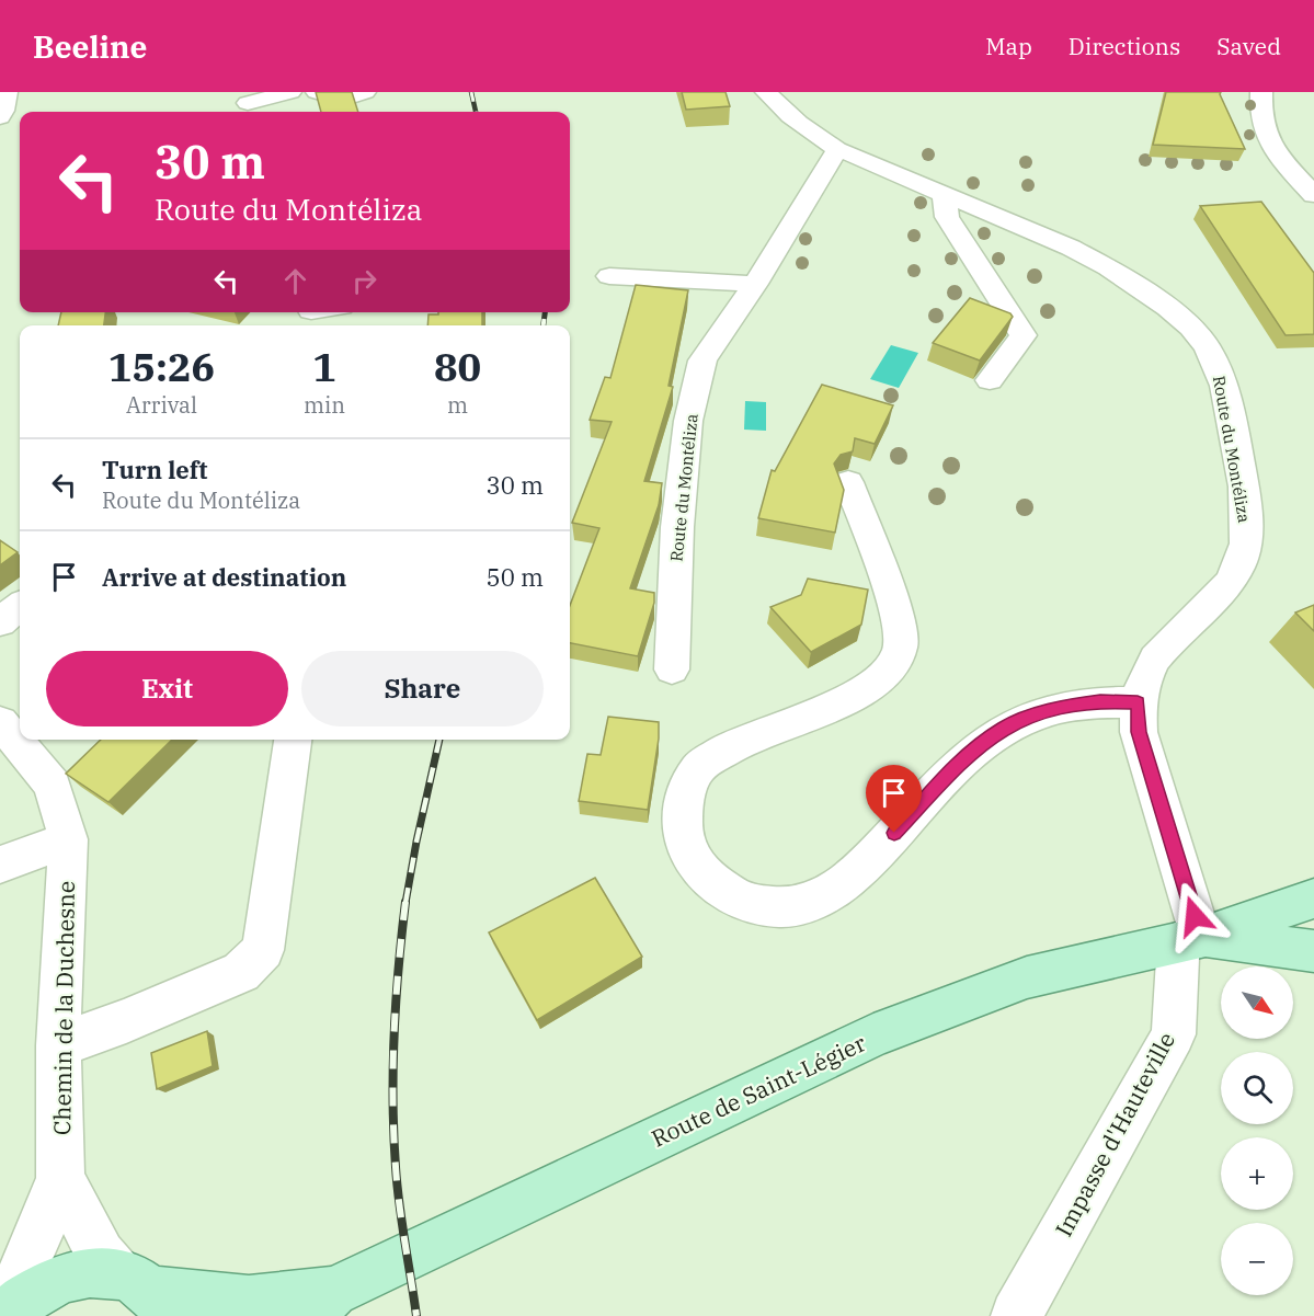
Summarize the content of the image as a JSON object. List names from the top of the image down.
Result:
{
  "streets": {
    "main road": ["Route de Saint-Légier"],
    "street": ["Route du Montéliza", "Chemin de la Duchesne", "Impasse d'Hauteville"]
  },
  "crossings": [
    ["Route du Montéliza", "Route de Saint-Légier"],
    ["Route du Montéliza", "Impasse d'Hauteville"],
    ["Chemin de la Duchesne", "Route de Saint-Légier"],
    ["Route de Saint-Légier", "Impasse d'Hauteville"]
  ],
  "north": "bottom right",
  "page": {
    "header": "Beeline",
    "nav": ["Map", "Directions", "Saved"],
    "turn": ["30 m", "Route du Montéliza"],
    "eta": [
      "15:26",
      "Arrival",
      "1",
      "min",
      "80",
      "m"
    ],
    "list": [
      {
        "name": "Turn left",
        "note": "Route du Montéliza",
        "value": "30 m"
      },
      {
        "name": "Arrive at destination",
        "value": "50 m"
      }
    ],
    "buttons": ["Exit", "Share"],
    "map_buttons": ["+", "−"]
  }
}
